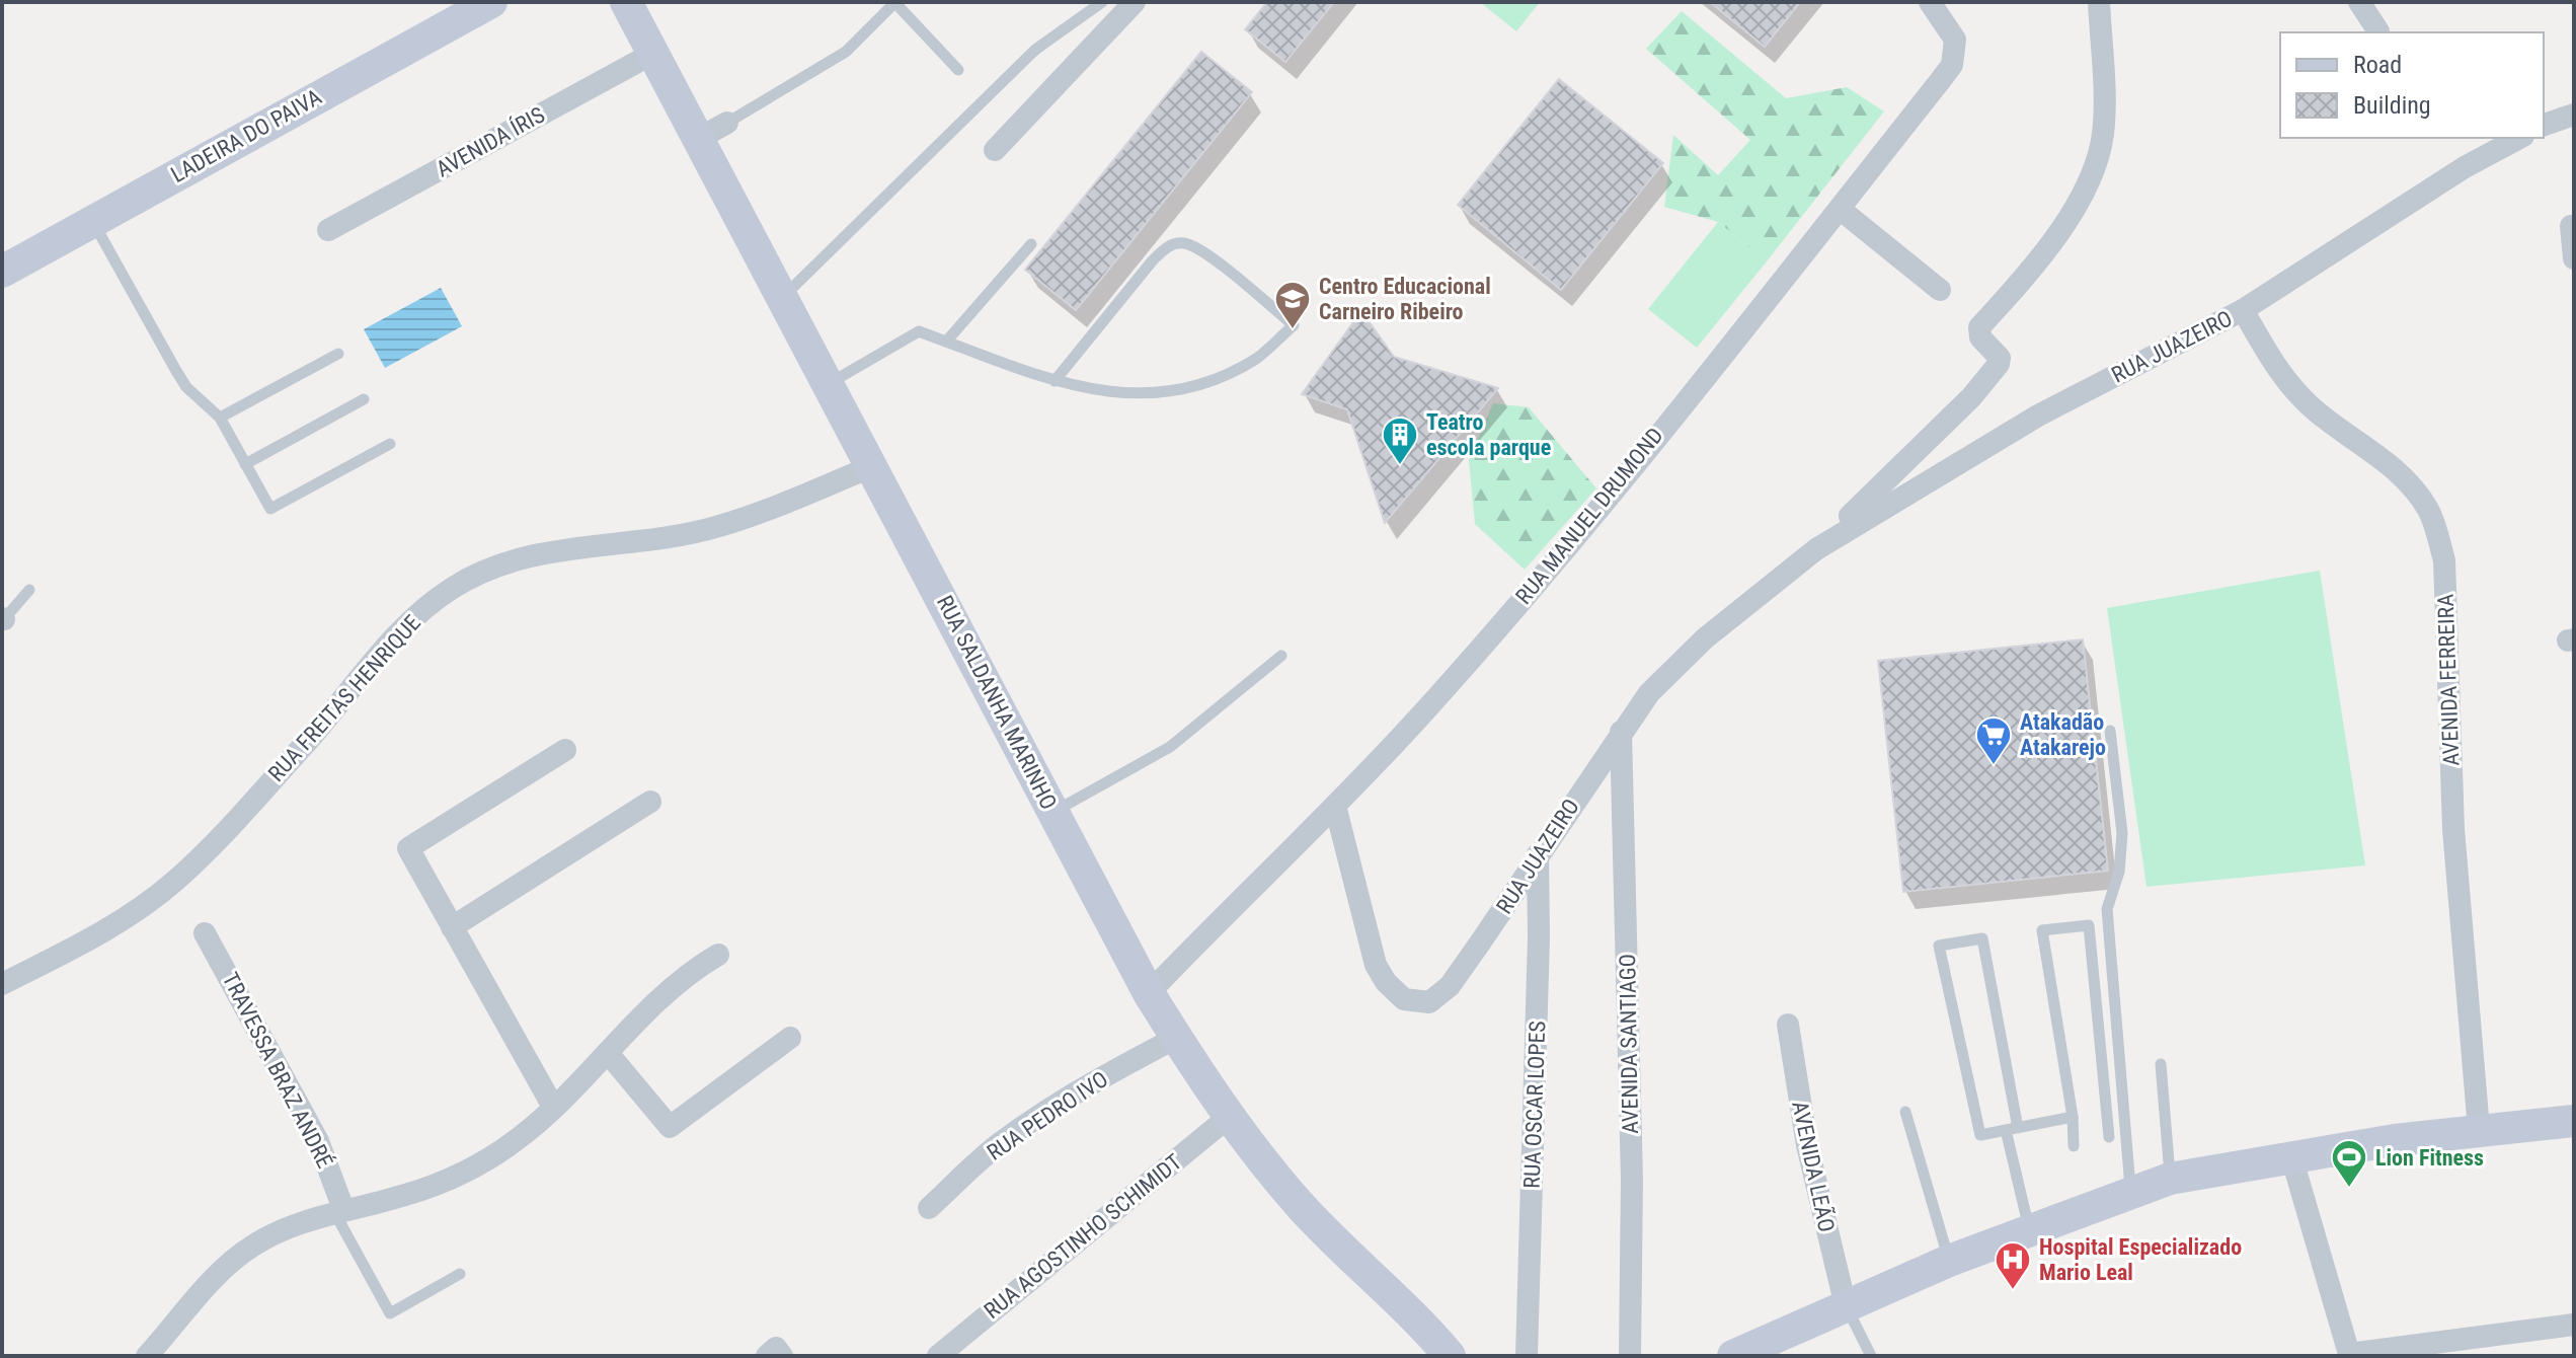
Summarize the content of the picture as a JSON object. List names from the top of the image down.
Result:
{
  "streets": {
    "main road": ["LADEIRA DO PAIVA", "RUA SALDANHA MARINHO"],
    "street": [
      "AVENIDA ÍRIS",
      "RUA JUAZEIRO",
      "RUA MANUEL DRUMOND",
      "AVENIDA FERREIRA",
      "RUA FREITAS HENRIQUE",
      "AVENIDA SANTIAGO",
      "TRAVESSA BRAZ ANDRÉ",
      "RUA OSCAR LOPES",
      "RUA PEDRO IVO",
      "AVENIDA LEÃO",
      "RUA AGOSTINHO SCHIMIDT"
    ]
  },
  "crossings": [
    ["AVENIDA ÍRIS", "RUA SALDANHA MARINHO"],
    ["RUA JUAZEIRO", "RUA MANUEL DRUMOND"],
    ["RUA JUAZEIRO", "AVENIDA FERREIRA"],
    ["RUA JUAZEIRO", "AVENIDA SANTIAGO"],
    ["RUA JUAZEIRO", "RUA OSCAR LOPES"],
    ["RUA MANUEL DRUMOND", "RUA SALDANHA MARINHO"],
    ["RUA FREITAS HENRIQUE", "RUA SALDANHA MARINHO"],
    ["RUA SALDANHA MARINHO", "RUA PEDRO IVO"],
    ["RUA SALDANHA MARINHO", "RUA AGOSTINHO SCHIMIDT"]
  ],
  "places": {
    "school or university": ["Centro Educacional Carneiro Ribeiro"],
    "building": ["Teatro escola parque"],
    "supermarket": ["Atakadão Atakarejo"],
    "sports": ["Lion Fitness"],
    "hospital": ["Hospital Especializado Mario Leal"]
  },
  "legend": ["Road", "Building"]
}
